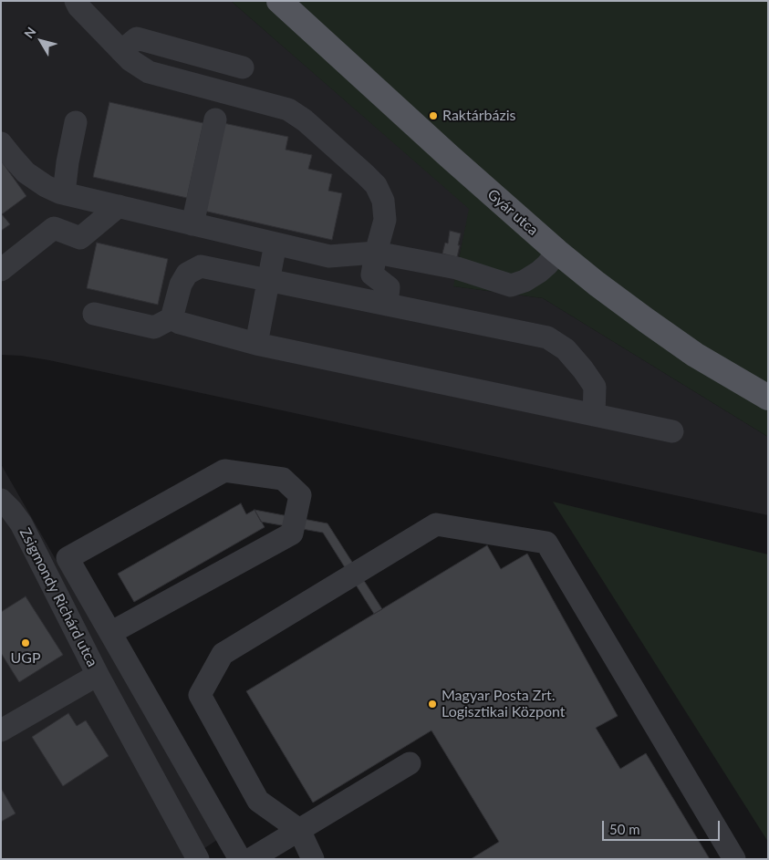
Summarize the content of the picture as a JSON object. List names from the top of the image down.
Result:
{
  "streets": {
    "main road": ["Gyár utca"],
    "lane": ["Zsigmondy Richárd utca"]
  },
  "places": ["Raktárbázis", "UGP", "Magyar Posta Zrt. Logisztikai Központ"],
  "scale_bar": "50 m",
  "north": "top left"
}
